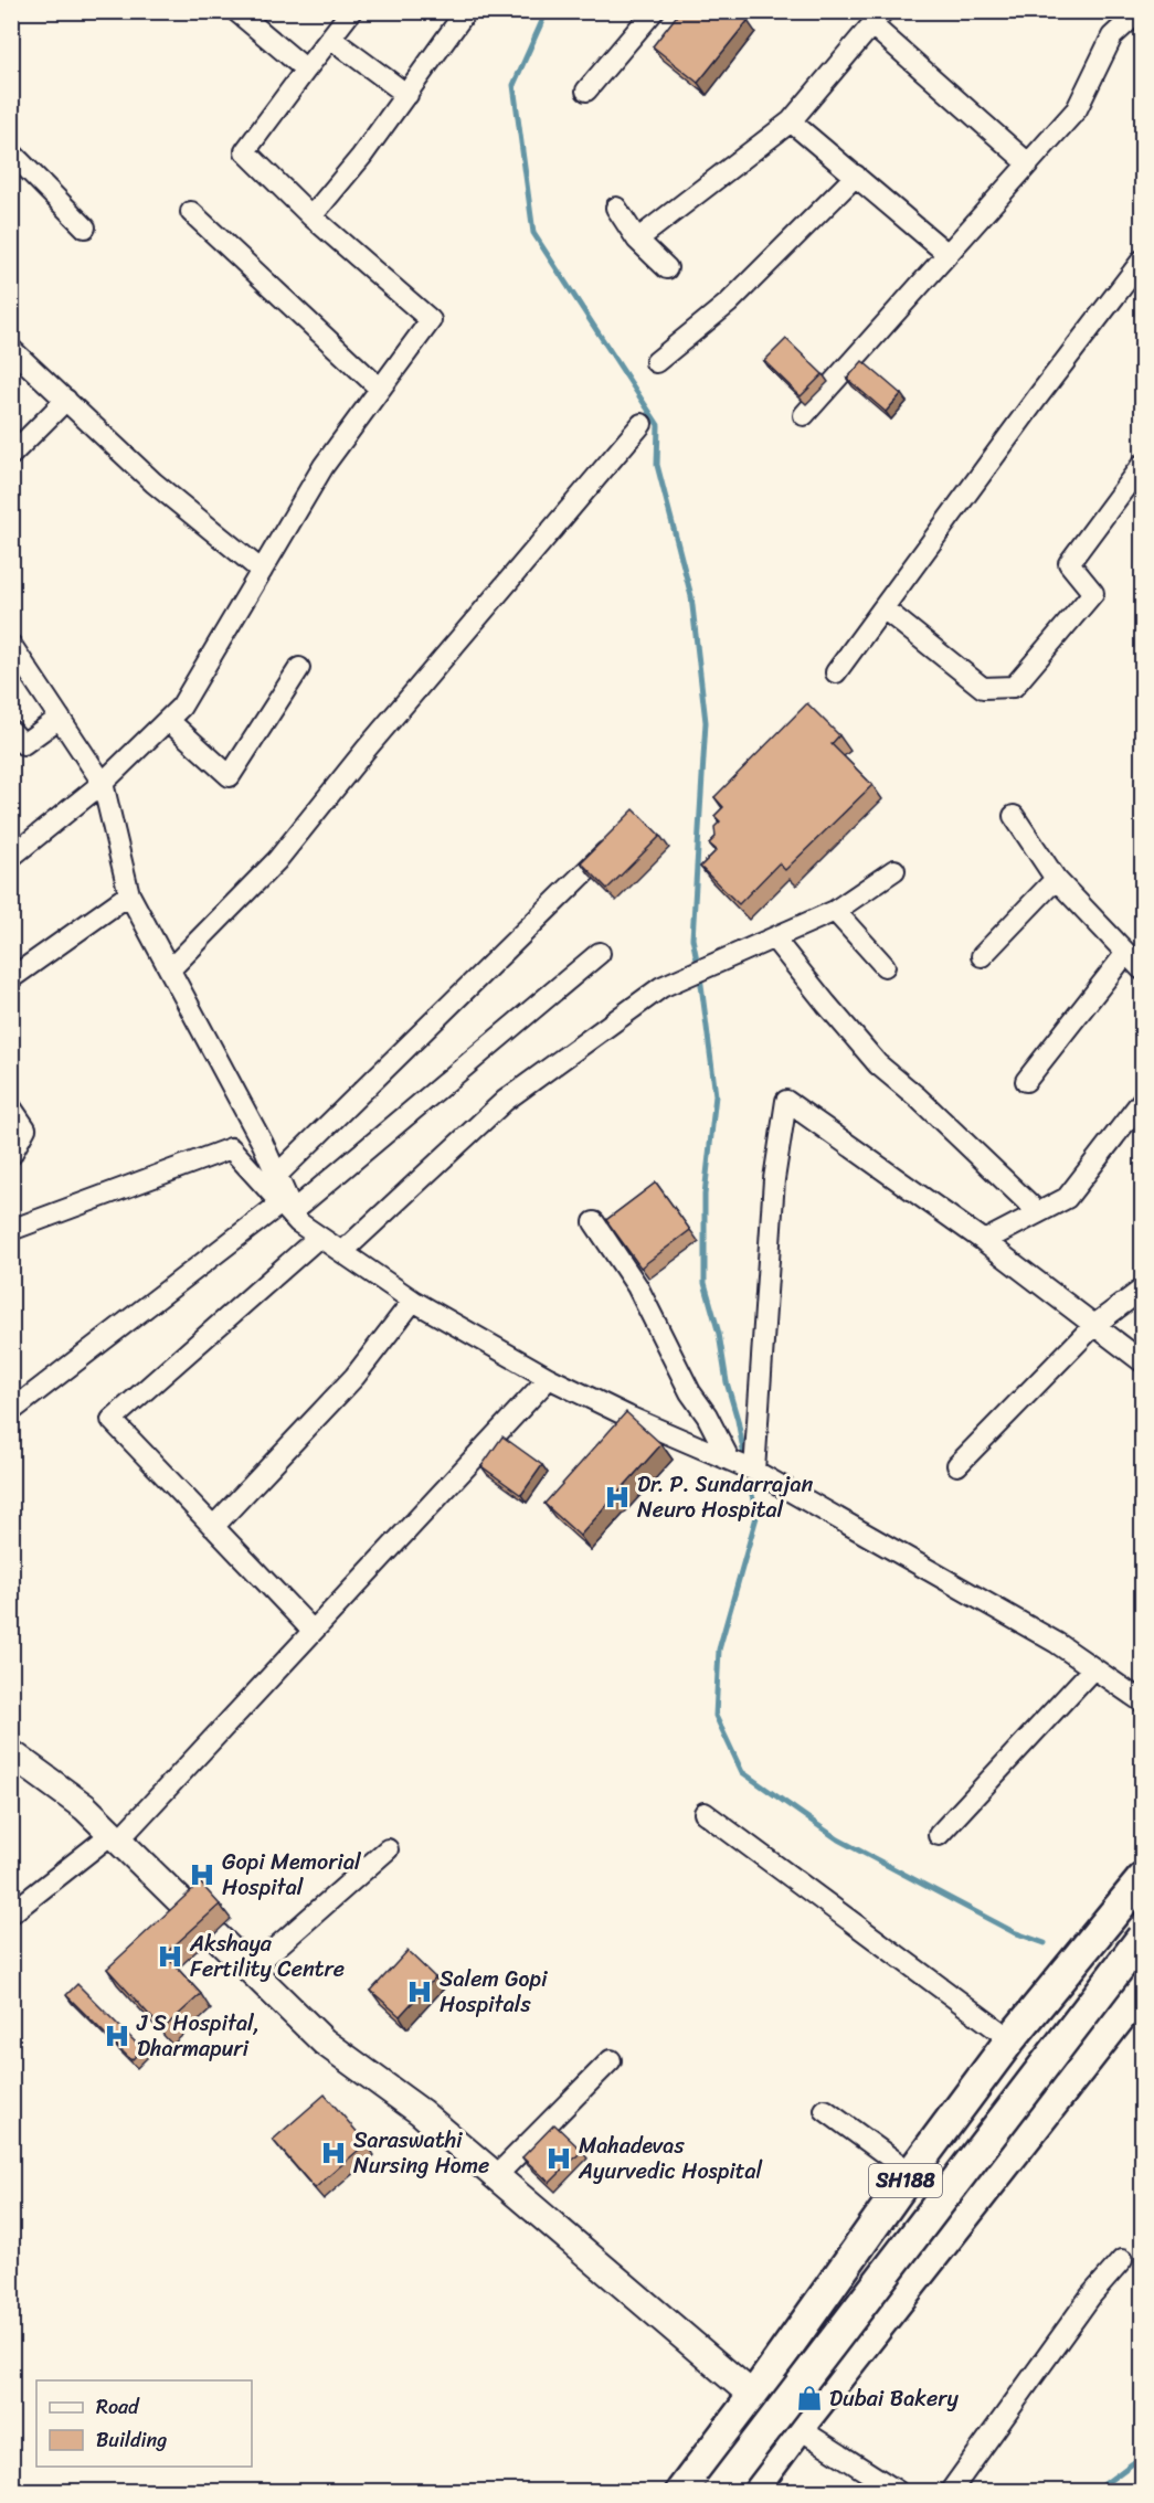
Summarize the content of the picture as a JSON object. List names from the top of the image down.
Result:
{
  "streets": {
    "main road": ["SH188"]
  },
  "places": {
    "hospital": [
      "Dr. P. Sundarrajan Neuro Hospital",
      "Gopi Memorial Hospital",
      "Akshaya Fertility Centre",
      "Salem Gopi Hospitals",
      "J S Hospital, Dharmapuri",
      "Saraswathi Nursing Home",
      "Mahadevas Ayurvedic Hospital"
    ],
    "shop": ["Dubai Bakery"]
  },
  "legend": ["Road", "Building"]
}
